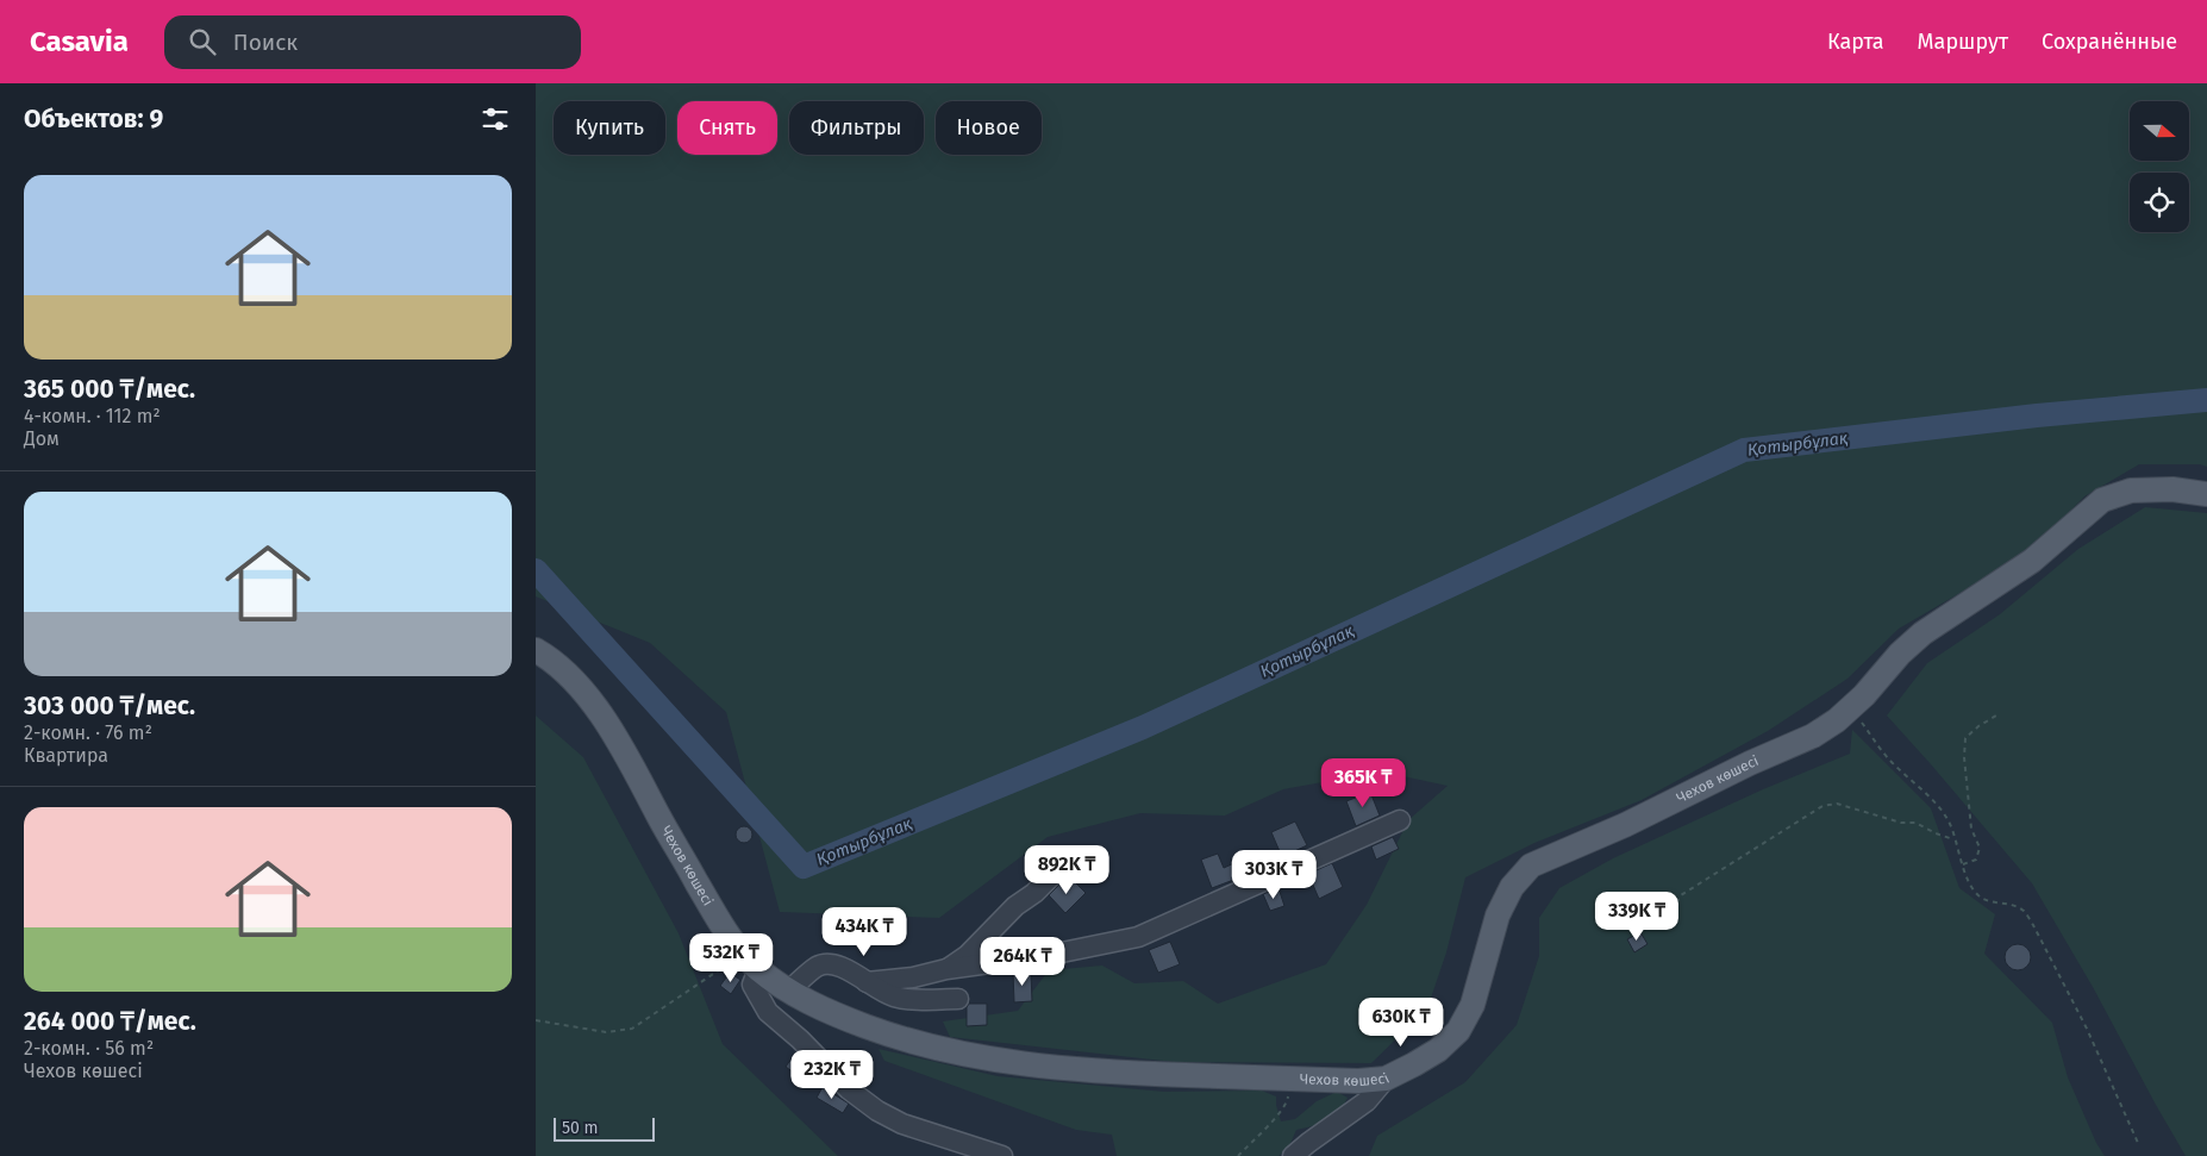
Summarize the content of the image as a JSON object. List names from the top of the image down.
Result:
{
  "streets": {
    "main road": ["Чехов көшесі"]
  },
  "water": ["Қотырбұлақ"],
  "scale_bar": "50 m",
  "north": "right",
  "page": {
    "header": "Casavia",
    "search": "Поиск",
    "nav": ["Карта", "Маршрут", "Сохранённые"],
    "heading": "Объектов: 9",
    "chip": [
      "Купить",
      "Снять",
      "Фильтры",
      "Новое"
    ],
    "list": [
      {
        "name": "365 000 ₸/мес.",
        "note": "4-комн. · 112 m² · Дом"
      },
      {
        "name": "303 000 ₸/мес.",
        "note": "2-комн. · 76 m² · Квартира"
      },
      {
        "name": "264 000 ₸/мес.",
        "note": "2-комн. · 56 m² · Чехов көшесі"
      }
    ],
    "price": [
      "365K ₸",
      "892K ₸",
      "303K ₸",
      "339K ₸",
      "434K ₸",
      "532K ₸",
      "264K ₸",
      "630K ₸",
      "232K ₸"
    ],
    "scale": "50 m"
  }
}
